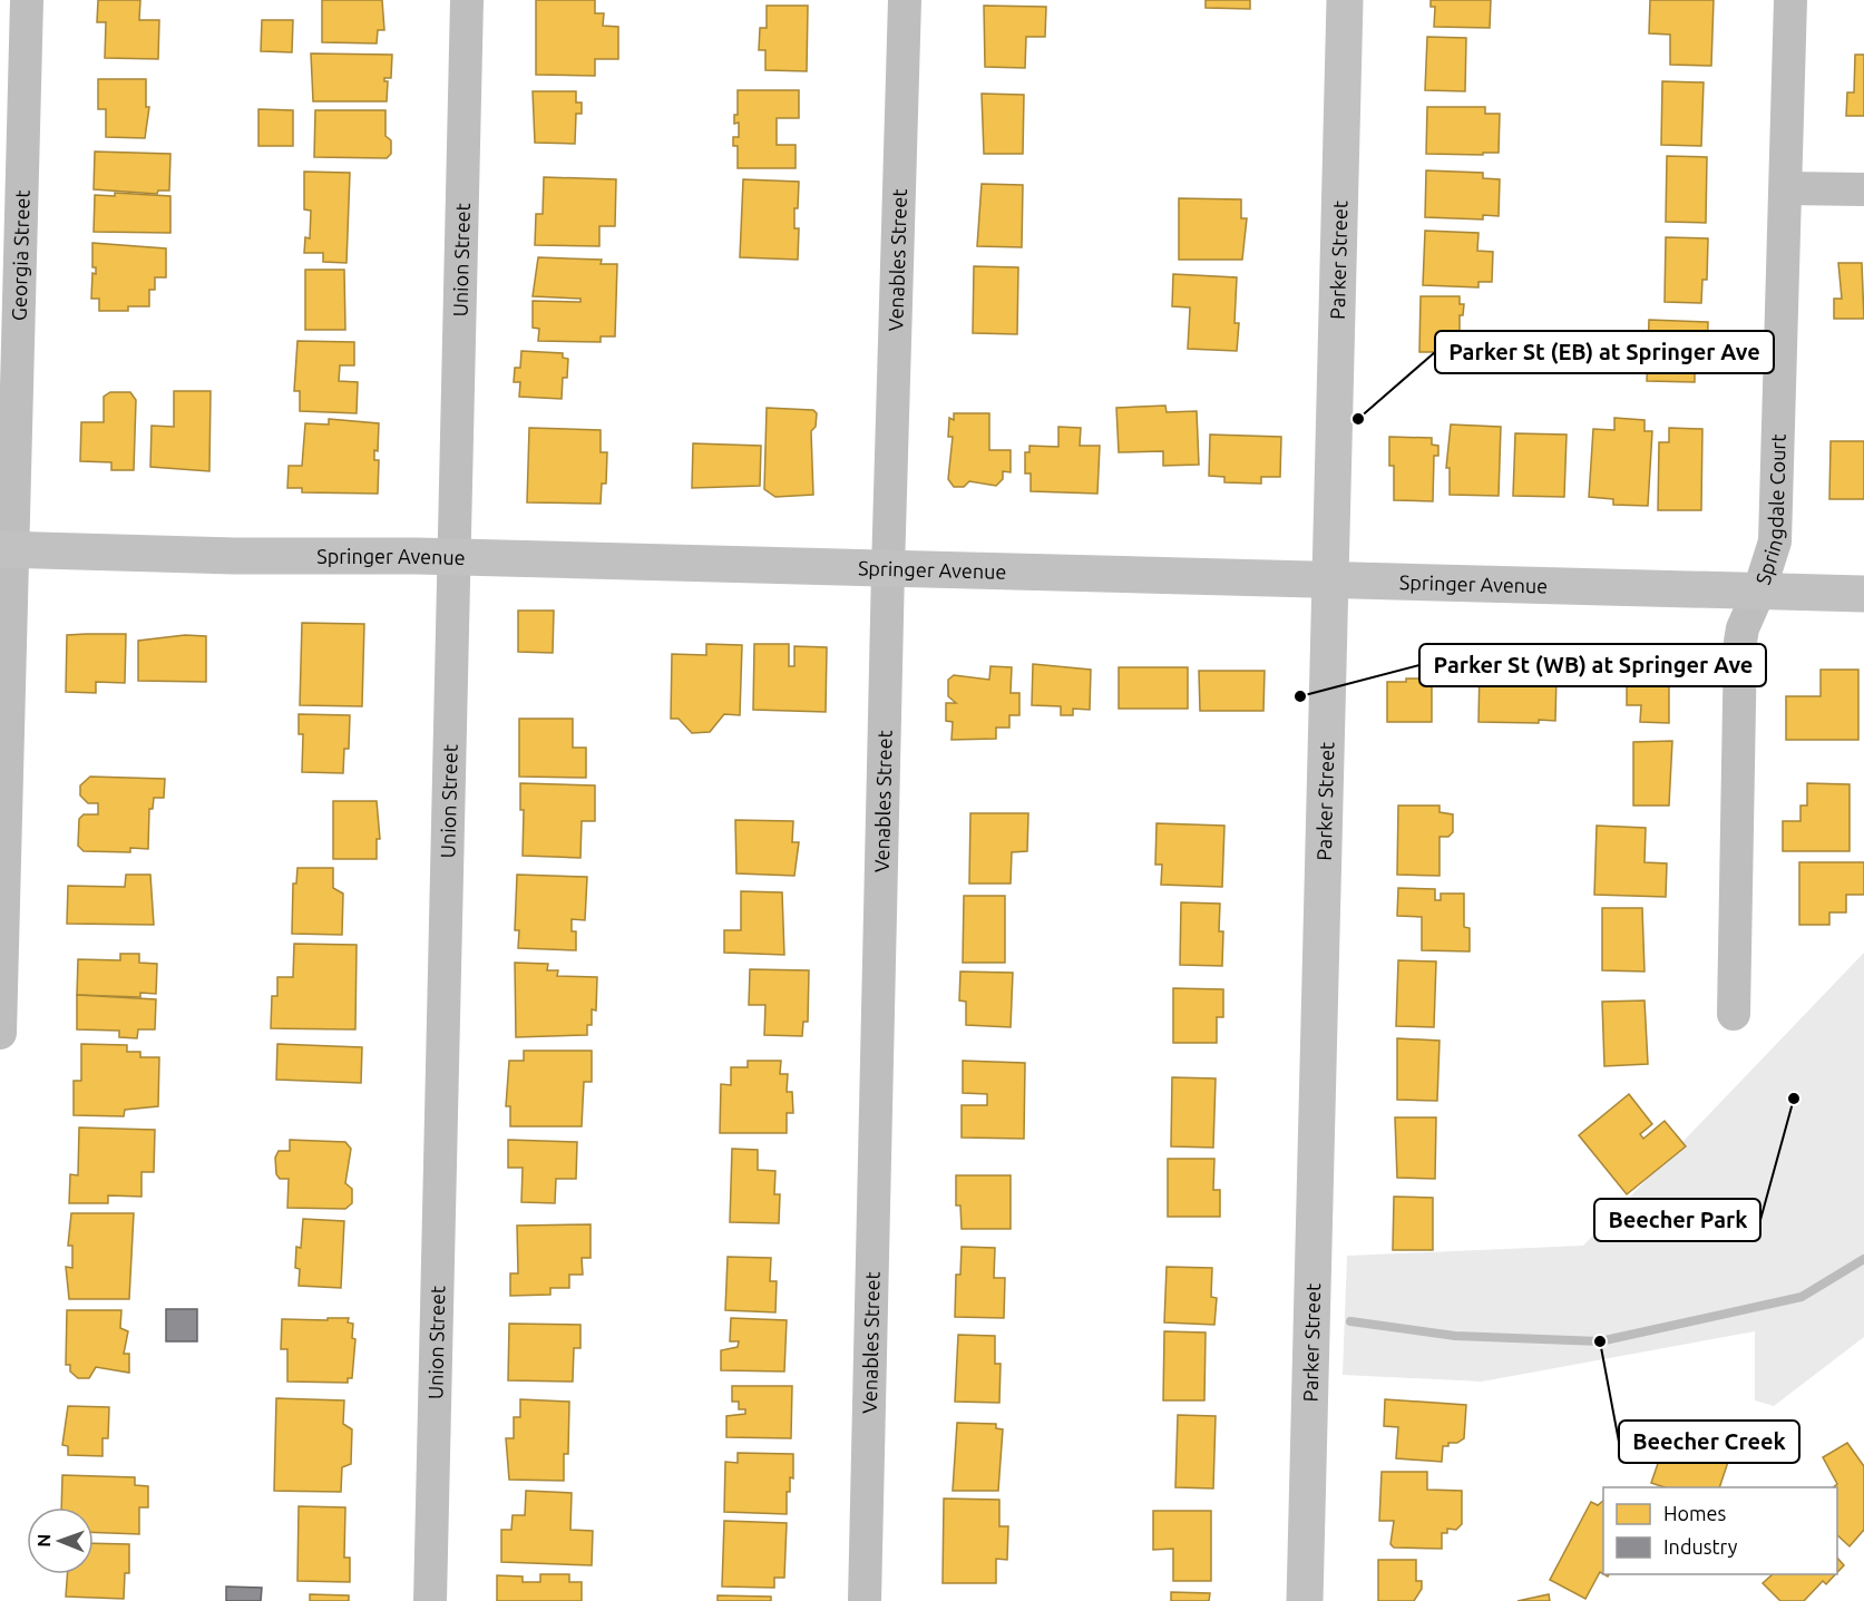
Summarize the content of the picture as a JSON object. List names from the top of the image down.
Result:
{
  "streets": {
    "street": [
      "Georgia Street",
      "Union Street",
      "Venables Street",
      "Parker Street",
      "Springdale Court",
      "Springer Avenue"
    ]
  },
  "crossings": [
    ["Georgia Street", "Springer Avenue"],
    ["Union Street", "Springer Avenue"],
    ["Venables Street", "Springer Avenue"],
    ["Parker Street", "Springer Avenue"],
    ["Springdale Court", "Springer Avenue"]
  ],
  "places": [
    "Parker St (EB) at Springer Ave",
    "Parker St (WB) at Springer Ave",
    "Beecher Park",
    "Beecher Creek"
  ],
  "legend": ["Homes", "Industry"],
  "north": "left"
}
